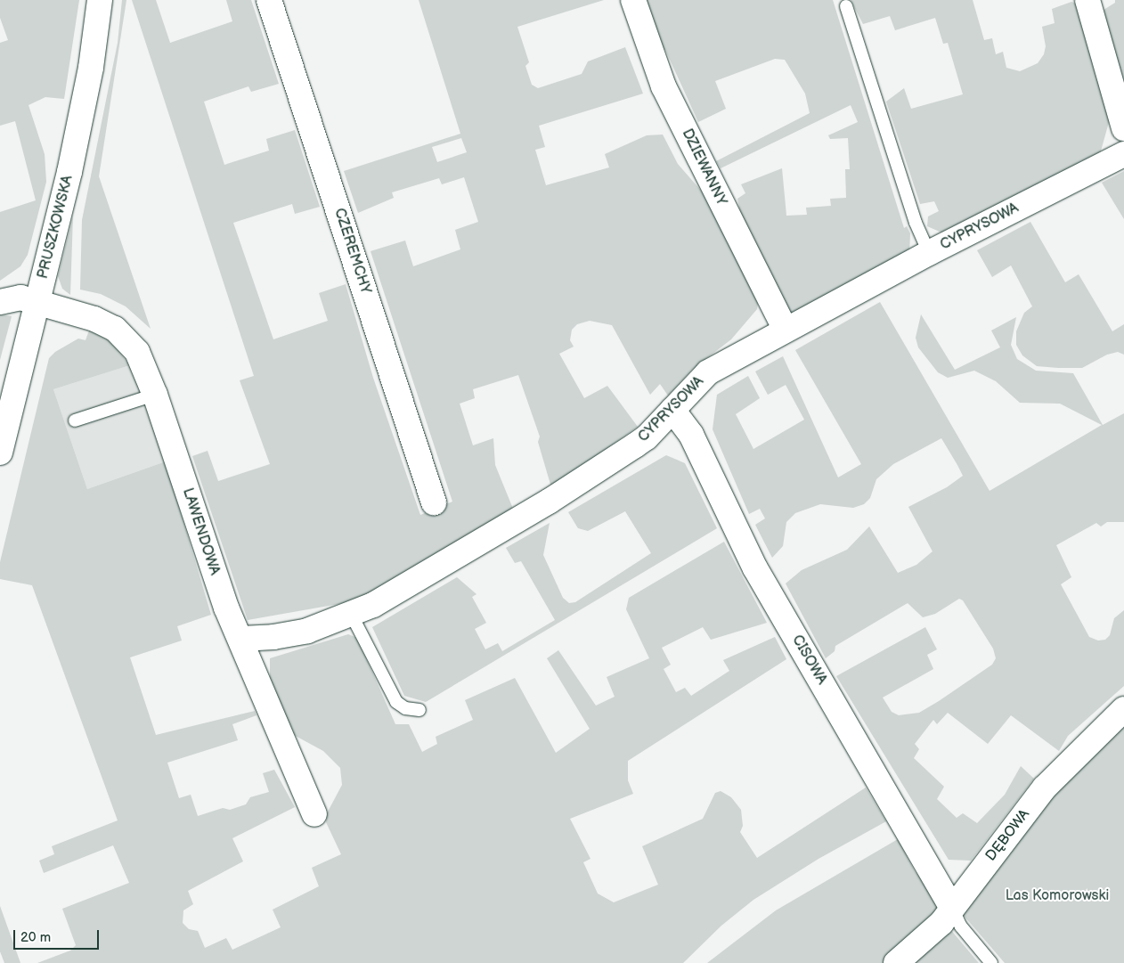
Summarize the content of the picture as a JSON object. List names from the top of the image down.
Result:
{
  "streets": {
    "street": [
      "DZIEWANNY",
      "PRUSZKOWSKA",
      "CYPRYSOWA",
      "CZEREMCHY",
      "LAWENDOWA",
      "CISOWA",
      "DĘBOWA"
    ]
  },
  "crossings": [
    ["DZIEWANNY", "CYPRYSOWA"],
    ["PRUSZKOWSKA", "LAWENDOWA"],
    ["CYPRYSOWA", "LAWENDOWA"],
    ["CYPRYSOWA", "CISOWA"],
    ["CISOWA", "DĘBOWA"]
  ],
  "parks": ["Las Komorowski"],
  "scale_bar": "20 m"
}
